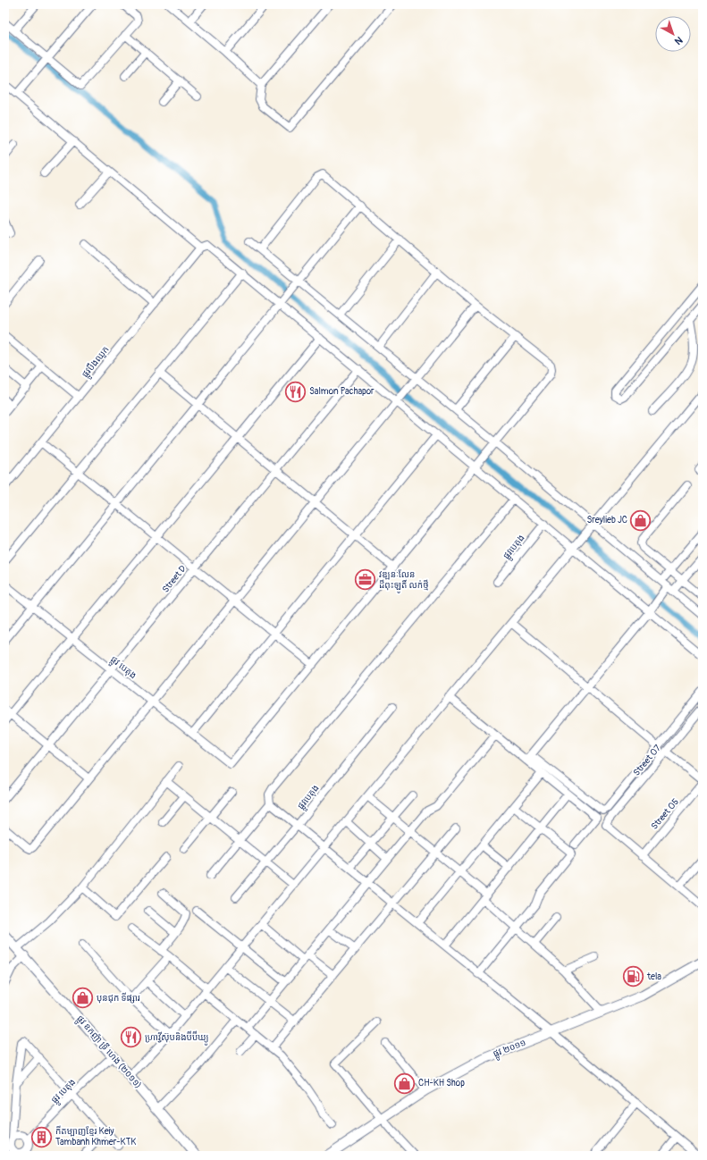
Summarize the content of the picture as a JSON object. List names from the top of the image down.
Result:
{
  "streets": {
    "main road": ["ផ្លូវ ២០១១", "ផ្លូវ ឧកញ៉ា ទ្រី ហេង (២០១១)"],
    "street": [
      "ផ្លូវបឹងឈូក",
      "ផ្លូវបេតុង",
      "Street D",
      "ផ្លូវ បេតុង",
      "Street 07",
      "Street 05"
    ]
  },
  "crossings": [
    ["Street D", "ផ្លូវ បេតុង"],
    ["ផ្លូវ បេតុង", "ផ្លូវ ឧកញ៉ា ទ្រី ហេង (២០១១)"],
    ["Street 07", "Street 05"]
  ],
  "places": {
    "restaurant": ["Salmon Pachapor", "ហ្រាវ្វីស៊ុបនិងប៊ីប៊ីឃ្យូ"],
    "shop": ["Sreylieb JC", "បុនជុក ទីផ្សារ", "CH-KH Shop"],
    "office": ["វឌ្ឍនៈលែន ដីពុះឡូតិ៍ លក់ថ្មី"],
    "fuel station": ["tela"],
    "building": ["កីតម្បាញខ្មែរ Keiy Tambanh Khmer-KTK"]
  },
  "north": "bottom right"
}
